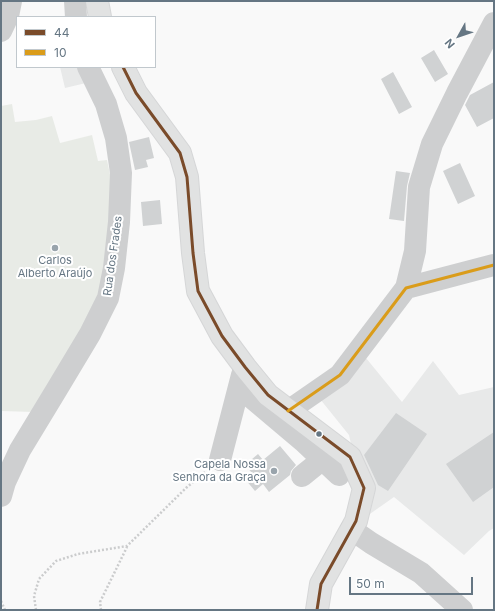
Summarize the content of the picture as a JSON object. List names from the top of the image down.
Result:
{
  "streets": {
    "street": ["Rua dos Frades"]
  },
  "places": ["Carlos Alberto Araújo", "Capela Nossa Senhora da Graça"],
  "lines": ["transit line 44", "transit line 10"],
  "legend": ["44", "10"],
  "scale_bar": "50 m",
  "north": "bottom left"
}
